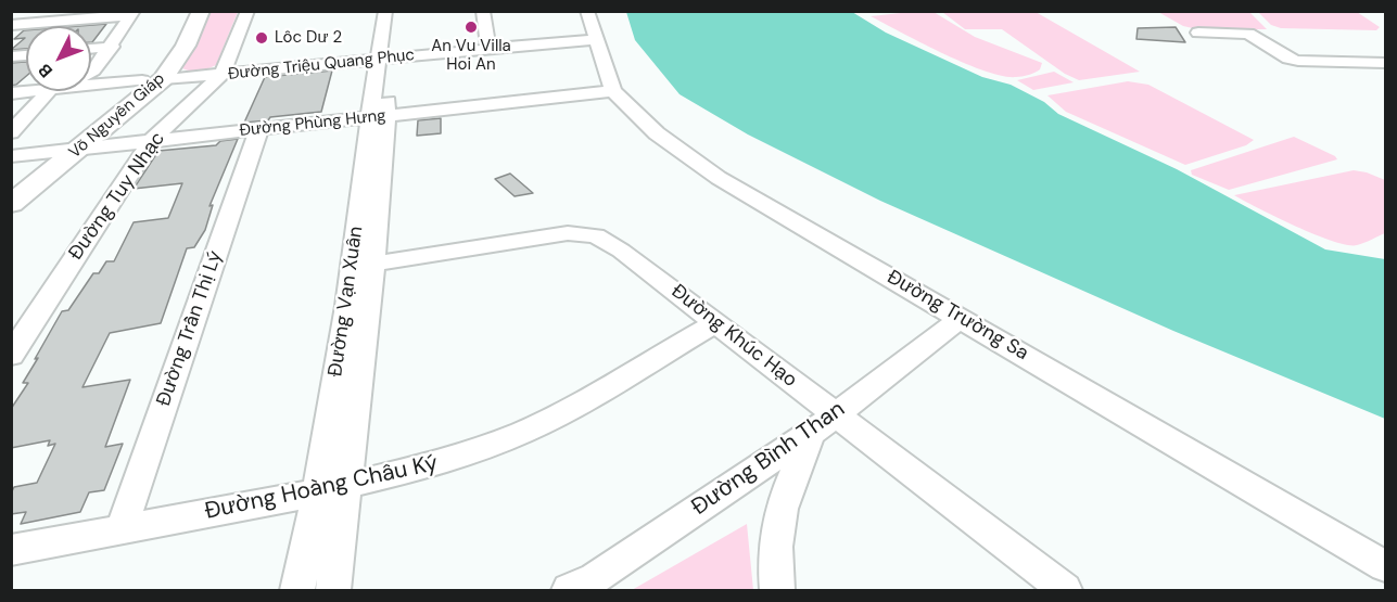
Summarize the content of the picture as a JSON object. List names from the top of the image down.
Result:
{
  "streets": {
    "main road": ["Võ Nguyên Giáp"],
    "street": [
      "Đường Triệu Quang Phục",
      "Đường Phùng Hưng",
      "Đường Tuy Nhạc",
      "Đường Vạn Xuân",
      "Đường Trường Sa",
      "Đường Trần Thị Lý",
      "Đường Khúc Hạo",
      "Đường Bình Than",
      "Đường Hoàng Châu Ký"
    ]
  },
  "crossings": [
    ["Đường Triệu Quang Phục", "Võ Nguyên Giáp"],
    ["Đường Triệu Quang Phục", "Đường Tuy Nhạc"],
    ["Đường Triệu Quang Phục", "Đường Vạn Xuân"],
    ["Đường Triệu Quang Phục", "Đường Trường Sa"],
    ["Võ Nguyên Giáp", "Đường Phùng Hưng"],
    ["Đường Phùng Hưng", "Đường Tuy Nhạc"],
    ["Đường Phùng Hưng", "Đường Vạn Xuân"],
    ["Đường Phùng Hưng", "Đường Trường Sa"],
    ["Đường Phùng Hưng", "Đường Trần Thị Lý"],
    ["Đường Vạn Xuân", "Đường Khúc Hạo"],
    ["Đường Vạn Xuân", "Đường Hoàng Châu Ký"],
    ["Đường Trường Sa", "Đường Bình Than"],
    ["Đường Trần Thị Lý", "Đường Hoàng Châu Ký"],
    ["Đường Khúc Hạo", "Đường Bình Than"],
    ["Đường Khúc Hạo", "Đường Hoàng Châu Ký"]
  ],
  "places": ["An Vu Villa Hoi An", "Lôc Dư 2"],
  "north": "bottom left"
}
